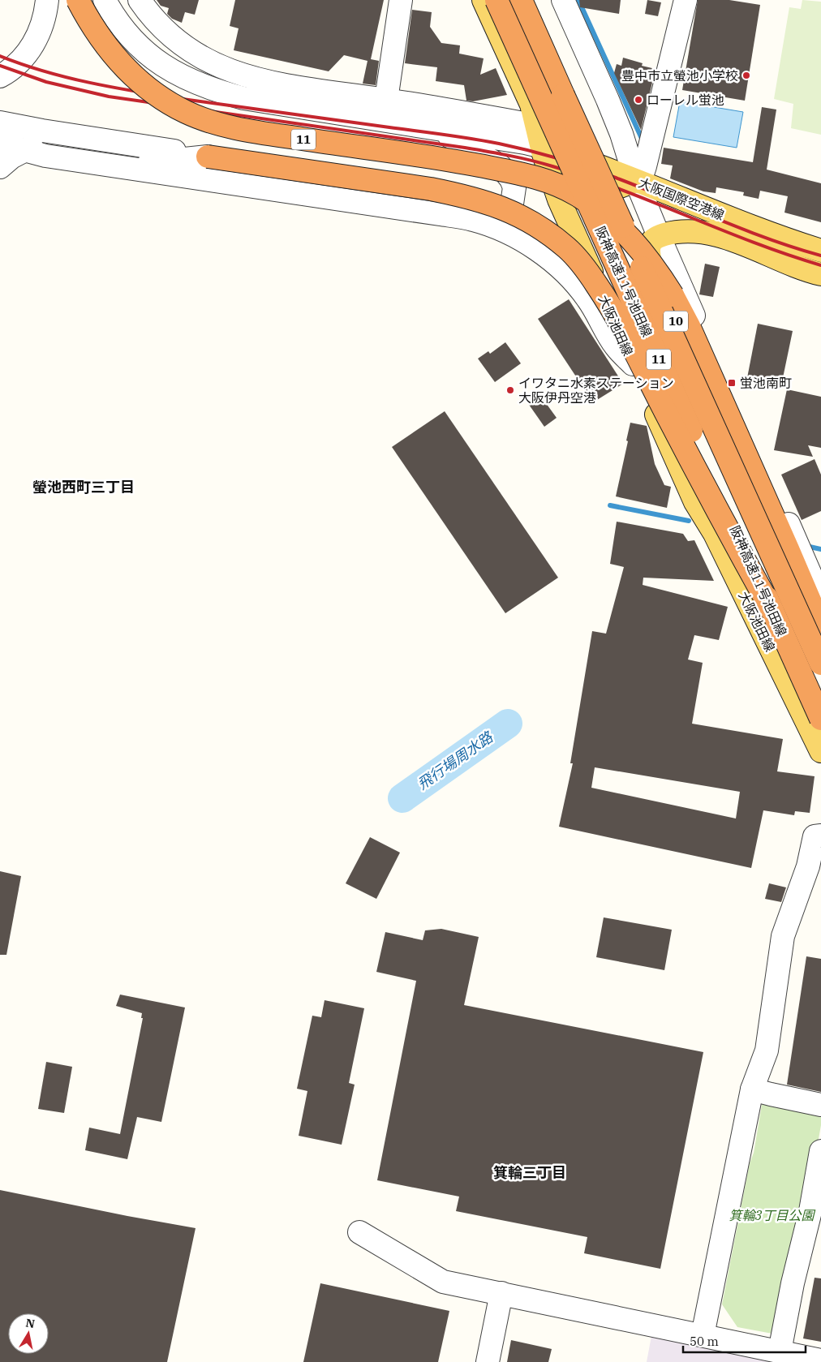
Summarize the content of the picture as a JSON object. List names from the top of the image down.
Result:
{
  "streets": {
    "highway": ["11", "阪神高速11号池田線"],
    "main road": ["大阪国際空港線", "10", "大阪池田線"]
  },
  "crossings": [
    ["11", "阪神高速11号池田線"],
    ["大阪国際空港線", "10"],
    ["大阪国際空港線", "大阪池田線"]
  ],
  "districts": ["螢池西町三丁目", "箕輪三丁目"],
  "water": ["飛行場周水路"],
  "parks": ["箕輪3丁目公園"],
  "places": {
    "other": ["豊中市立螢池小学校", "ローレル蛍池", "イワタニ水素ステーション 大阪伊丹空港"],
    "transit": ["蛍池南町"]
  },
  "scale_bar": "50 m",
  "north": "top"
}
